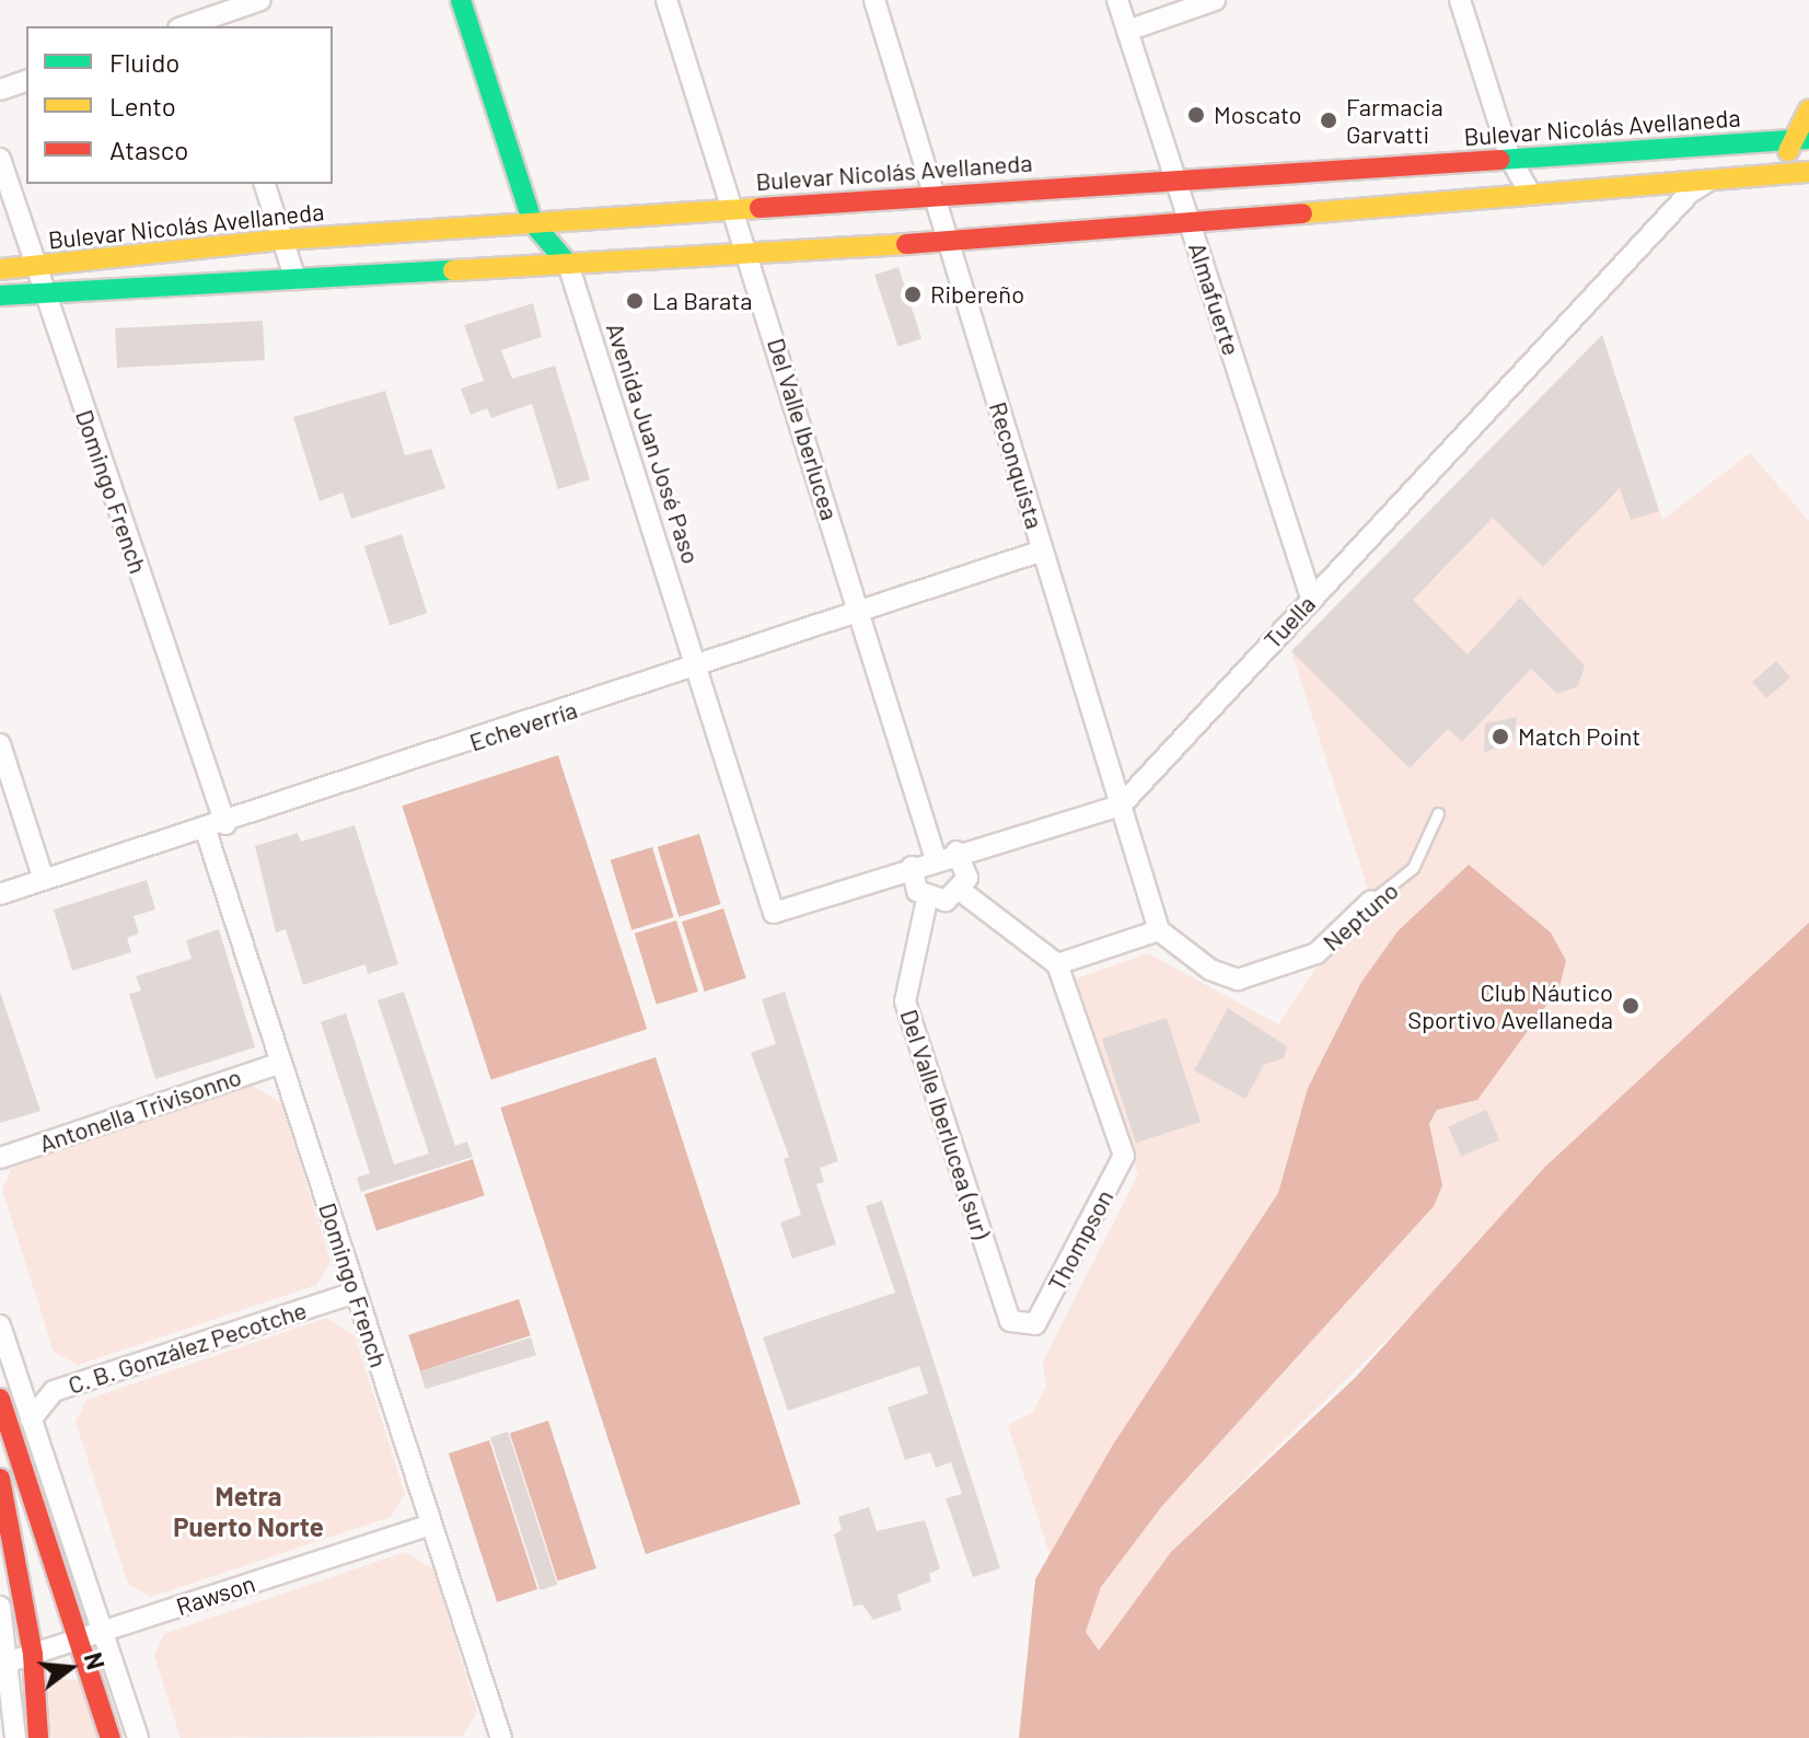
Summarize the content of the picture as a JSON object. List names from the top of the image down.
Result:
{
  "streets": {
    "main road": ["Bulevar Nicolás Avellaneda", "Avenida Juan José Paso"],
    "street": [
      "Almafuerte",
      "Del Valle Iberlucea",
      "Reconquista",
      "Domingo French",
      "Tuella",
      "Echeverría",
      "Neptuno",
      "Antonella Trivisonno",
      "Del Valle Iberlucea (sur)",
      "Thompson",
      "C. B. González Pecotche",
      "Rawson"
    ]
  },
  "crossings": [
    ["Bulevar Nicolás Avellaneda", "Almafuerte"],
    ["Bulevar Nicolás Avellaneda", "Del Valle Iberlucea"],
    ["Bulevar Nicolás Avellaneda", "Avenida Juan José Paso"],
    ["Bulevar Nicolás Avellaneda", "Reconquista"],
    ["Bulevar Nicolás Avellaneda", "Domingo French"],
    ["Almafuerte", "Tuella"],
    ["Del Valle Iberlucea", "Avenida Juan José Paso"],
    ["Del Valle Iberlucea", "Echeverría"],
    ["Del Valle Iberlucea", "Del Valle Iberlucea (sur)"],
    ["Avenida Juan José Paso", "Echeverría"],
    ["Avenida Juan José Paso", "Del Valle Iberlucea (sur)"],
    ["Reconquista", "Tuella"],
    ["Reconquista", "Echeverría"],
    ["Reconquista", "Neptuno"],
    ["Domingo French", "Echeverría"],
    ["Domingo French", "Antonella Trivisonno"],
    ["Domingo French", "C. B. González Pecotche"],
    ["Domingo French", "Rawson"],
    ["Del Valle Iberlucea (sur)", "Thompson"]
  ],
  "districts": ["Metra Puerto Norte"],
  "places": [
    "Moscato",
    "Farmacia Garvatti",
    "Ribereño",
    "La Barata",
    "Match Point",
    "Club Náutico Sportivo Avellaneda"
  ],
  "legend": ["Fluido", "Lento", "Atasco"],
  "north": "right"
}
